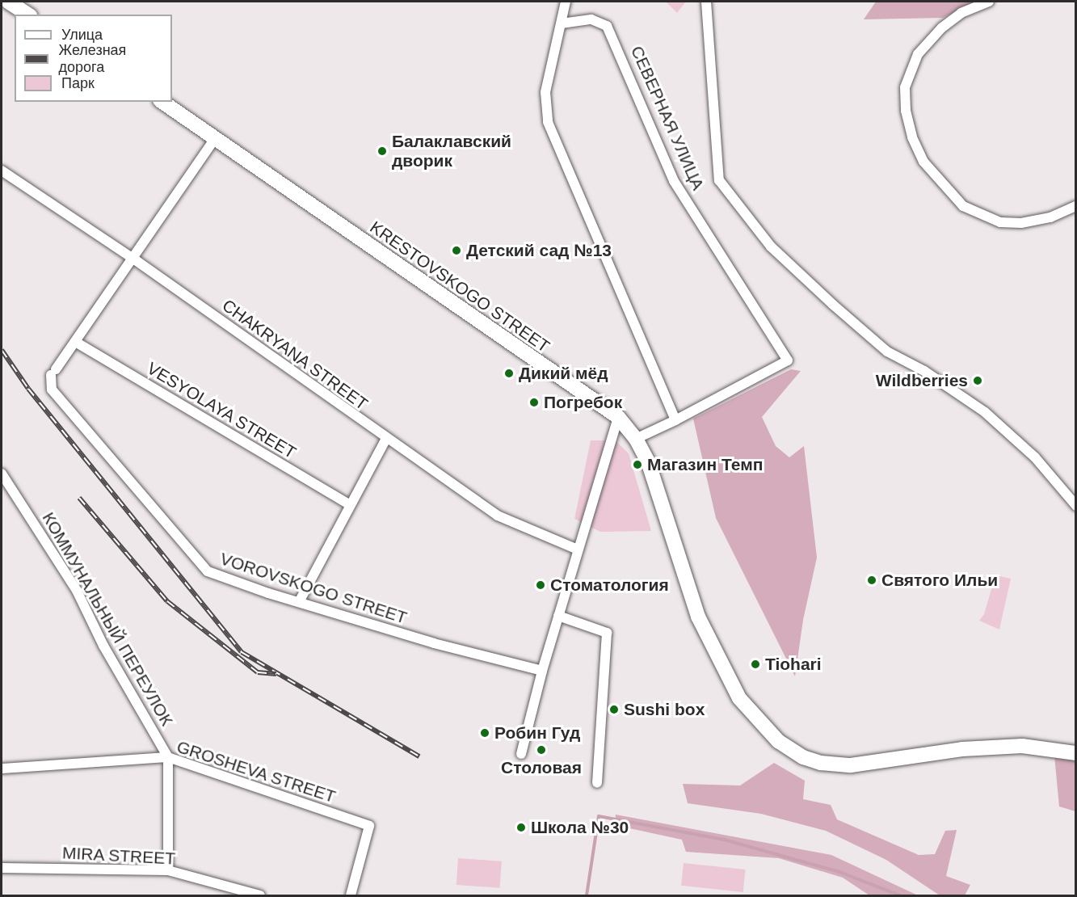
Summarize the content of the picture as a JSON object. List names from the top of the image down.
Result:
{
  "streets": {
    "main road": ["KRESTOVSKOGO STREET"],
    "street": [
      "СЕВЕРНАЯ УЛИЦА",
      "CHAKRYANA STREET",
      "VESYOLAYA STREET",
      "VOROVSKOGO STREET",
      "КОММУНАЛЬНЫЙ ПЕРЕУЛОК",
      "GROSHEVA STREET",
      "MIRA STREET"
    ]
  },
  "crossings": [
    ["VESYOLAYA STREET", "VOROVSKOGO STREET"],
    ["КОММУНАЛЬНЫЙ ПЕРЕУЛОК", "GROSHEVA STREET"]
  ],
  "places": [
    "Балаклавский дворик",
    "Детский сад №13",
    "Дикий мёд",
    "Wildberries",
    "Погребок",
    "Магазин Темп",
    "Святого Ильи",
    "Стоматология",
    "Tiohari",
    "Sushi box",
    "Робин Гуд",
    "Столовая",
    "Школа №30"
  ],
  "legend": ["Улица", "Железная дорога", "Парк"]
}
